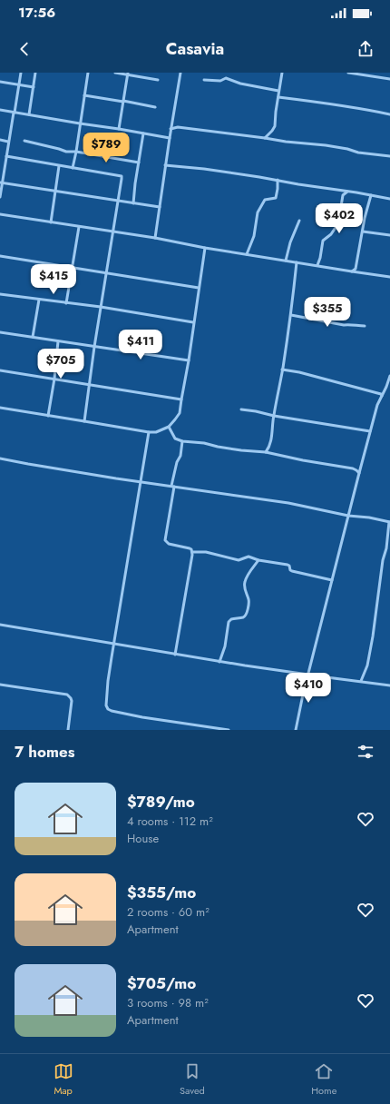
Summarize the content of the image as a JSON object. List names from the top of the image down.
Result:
{
  "page": {
    "status": "17:56",
    "header": "Casavia",
    "price": [
      "$789",
      "$402",
      "$415",
      "$355",
      "$411",
      "$705",
      "$410"
    ],
    "heading": "7 homes",
    "list": [
      {
        "name": "$789/mo",
        "note": "4 rooms · 112 m² · House"
      },
      {
        "name": "$355/mo",
        "note": "2 rooms · 60 m² · Apartment"
      },
      {
        "name": "$705/mo",
        "note": "3 rooms · 98 m² · Apartment"
      }
    ],
    "tabs": ["Map", "Saved", "Home"]
  }
}
